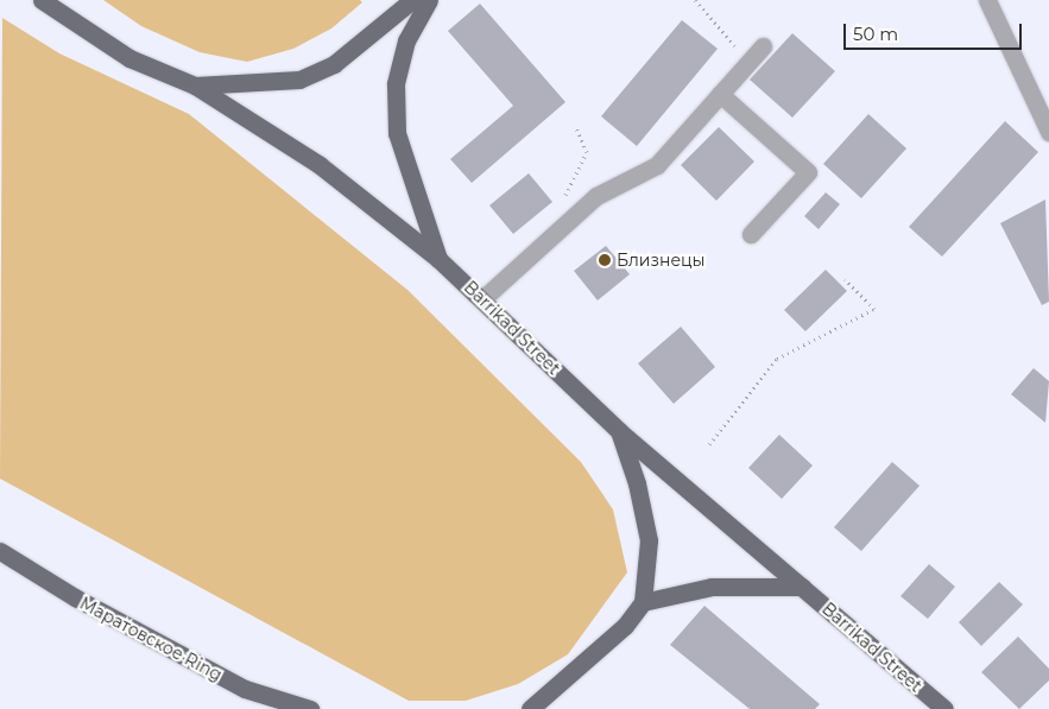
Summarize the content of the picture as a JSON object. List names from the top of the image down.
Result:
{
  "streets": {
    "main road": ["Barrikad Street", "Маратовское Ring"]
  },
  "places": ["Близнецы"],
  "scale_bar": "50 m"
}
